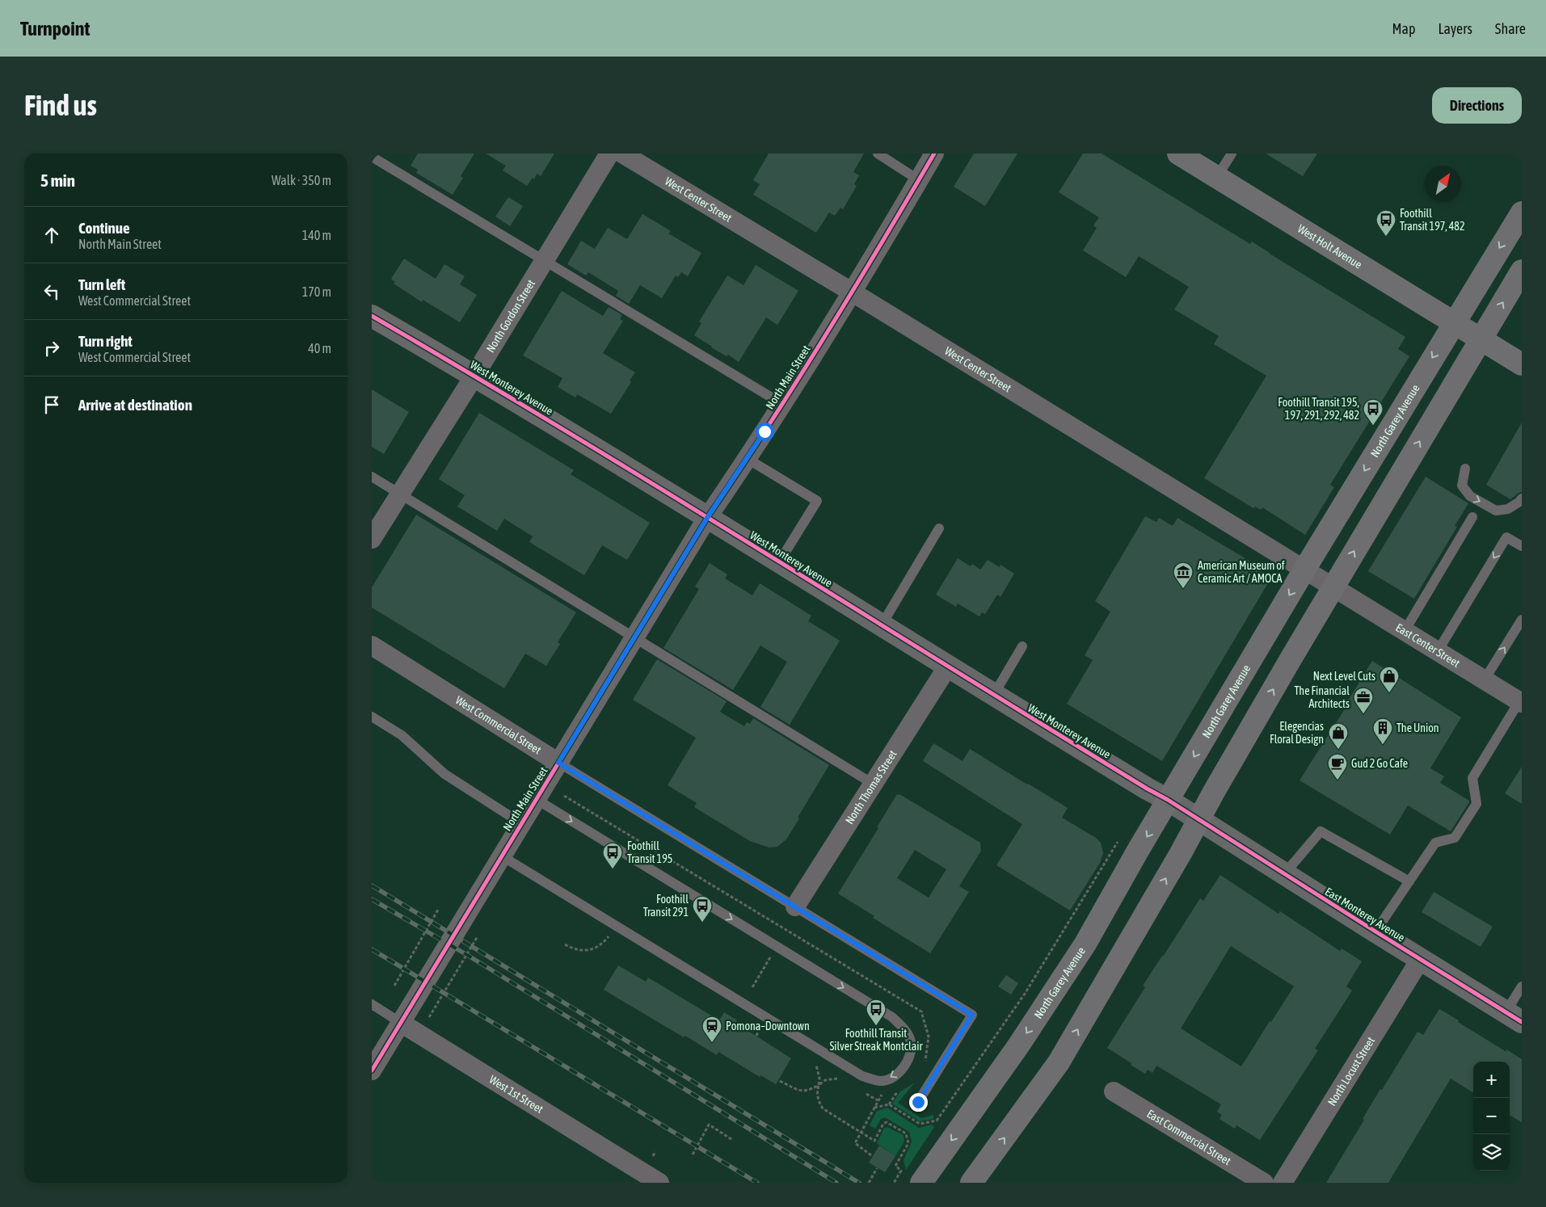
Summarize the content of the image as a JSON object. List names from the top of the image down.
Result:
{
  "streets": {
    "main road": ["West Holt Avenue", "North Garey Avenue"],
    "street": [
      "West Center Street",
      "North Gordon Street",
      "North Main Street",
      "West Monterey Avenue",
      "East Center Street",
      "West Commercial Street",
      "North Thomas Street",
      "East Monterey Avenue",
      "North Locust Street",
      "West 1st Street",
      "East Commercial Street"
    ]
  },
  "crossings": [
    ["West Center Street", "North Main Street"],
    ["West Center Street", "North Garey Avenue"],
    ["West Center Street", "East Center Street"],
    ["West Holt Avenue", "North Garey Avenue"],
    ["North Gordon Street", "West Monterey Avenue"],
    ["North Main Street", "West Monterey Avenue"],
    ["North Main Street", "West Commercial Street"],
    ["North Main Street", "West 1st Street"],
    ["West Monterey Avenue", "North Garey Avenue"],
    ["West Monterey Avenue", "North Thomas Street"],
    ["West Monterey Avenue", "East Monterey Avenue"],
    ["West Commercial Street", "North Thomas Street"],
    ["East Monterey Avenue", "North Locust Street"]
  ],
  "places": {
    "bus stop": [
      "Foothill Transit 197, 482",
      "Foothill Transit 195, 197, 291, 292, 482",
      "Foothill Transit 195",
      "Foothill Transit 291",
      "Foothill Transit Silver Streak Montclair"
    ],
    "museum": ["American Museum of Ceramic Art / AMOCA"],
    "shop": ["Next Level Cuts", "Elegencias Floral Design"],
    "office": ["The Financial Architects"],
    "building": ["The Union"],
    "cafe": ["Gud 2 Go Cafe"],
    "station": ["Pomona–Downtown"]
  },
  "north": "top right",
  "page": {
    "header": "Turnpoint",
    "nav": ["Map", "Layers", "Share"],
    "buttons": "Directions",
    "title": "Find us",
    "heading": ["5 min", "Walk · 350 m"],
    "list": [
      ["Continue", "North Main Street", "140 m"],
      ["Turn left", "West Commercial Street", "170 m"],
      ["Turn right", "West Commercial Street", "40 m"],
      "Arrive at destination"
    ],
    "map_buttons": ["+", "−"]
  }
}
